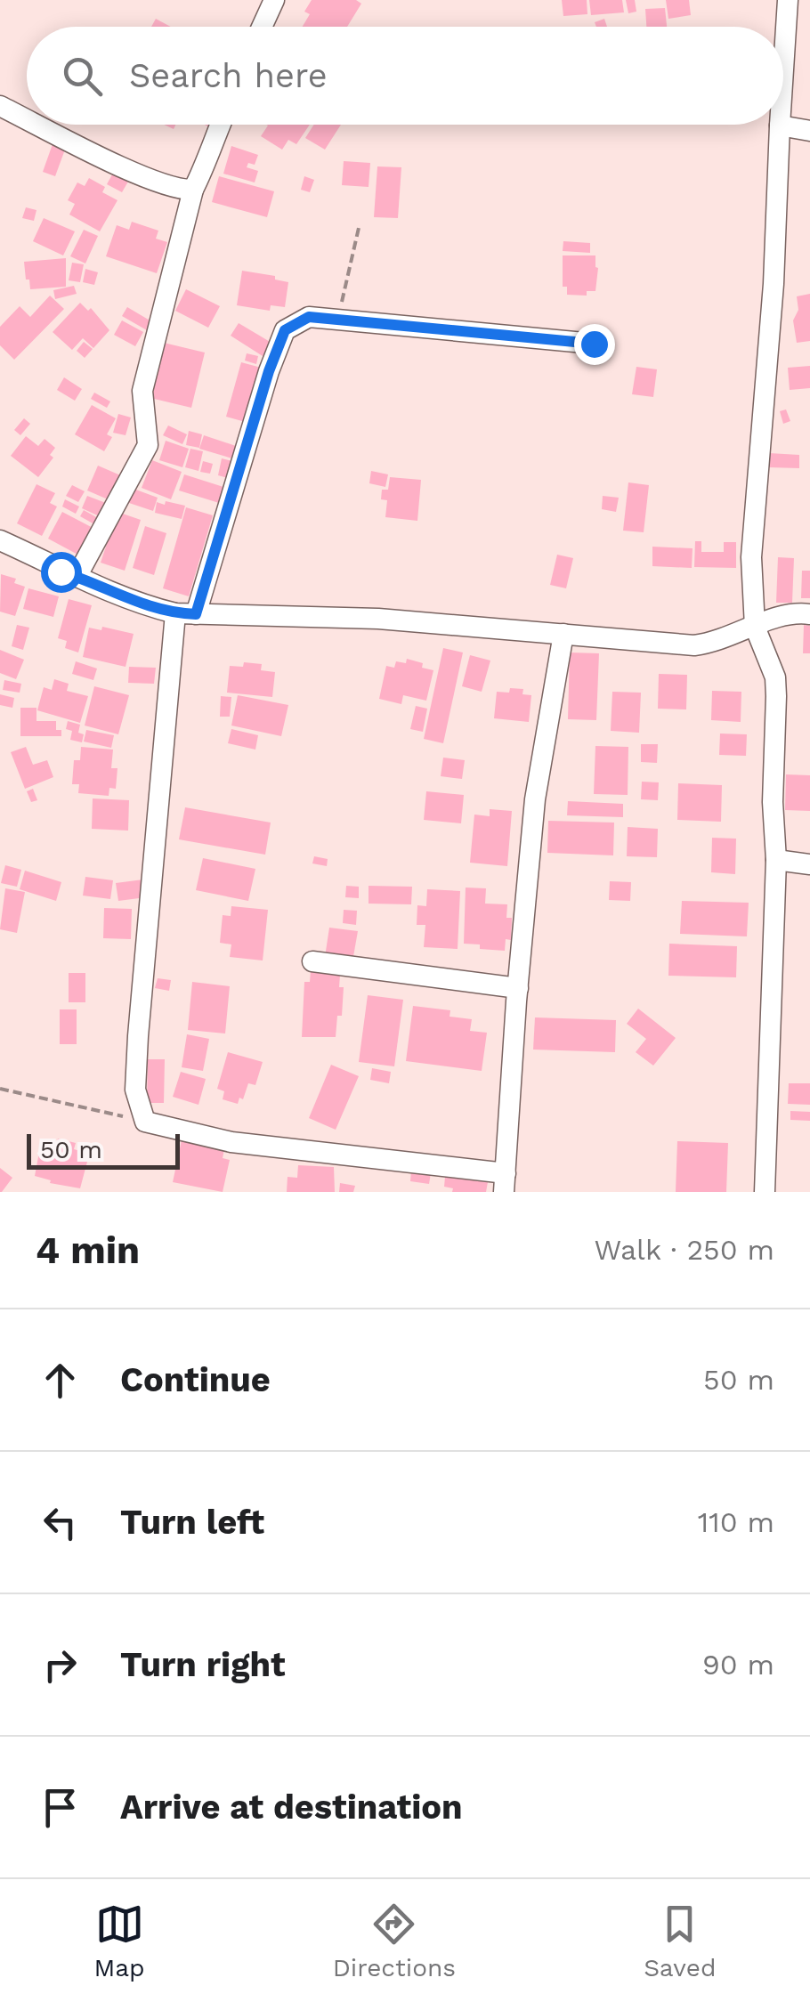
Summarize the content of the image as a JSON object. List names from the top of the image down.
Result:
{
  "scale_bar": "50 m",
  "page": {
    "search": "Search here",
    "scale": "50 m",
    "heading": ["4 min", "Walk · 250 m"],
    "list": [
      ["Continue", "50 m"],
      ["Turn left", "110 m"],
      ["Turn right", "90 m"],
      "Arrive at destination"
    ],
    "nav": ["Map", "Directions", "Saved"]
  }
}
